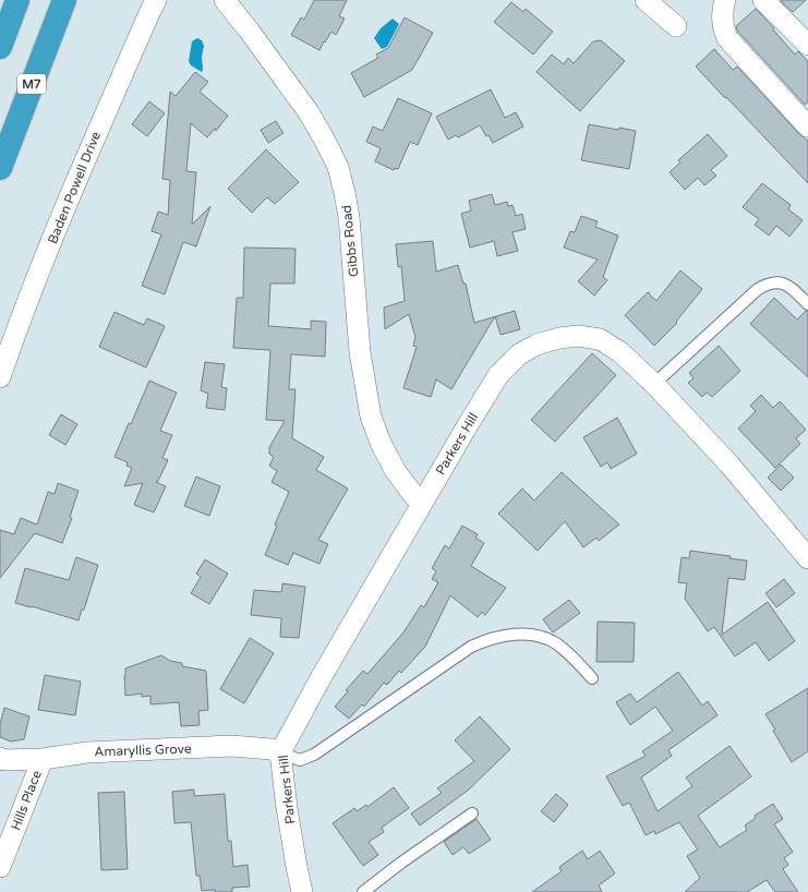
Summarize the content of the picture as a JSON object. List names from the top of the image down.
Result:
{
  "streets": {
    "highway": ["M7"],
    "street": [
      "Baden Powell Drive",
      "Gibbs Road",
      "Parkers Hill",
      "Amaryllis Grove",
      "Hills Place"
    ]
  },
  "crossings": [
    ["Gibbs Road", "Parkers Hill"],
    ["Parkers Hill", "Amaryllis Grove"],
    ["Amaryllis Grove", "Hills Place"]
  ]
}
